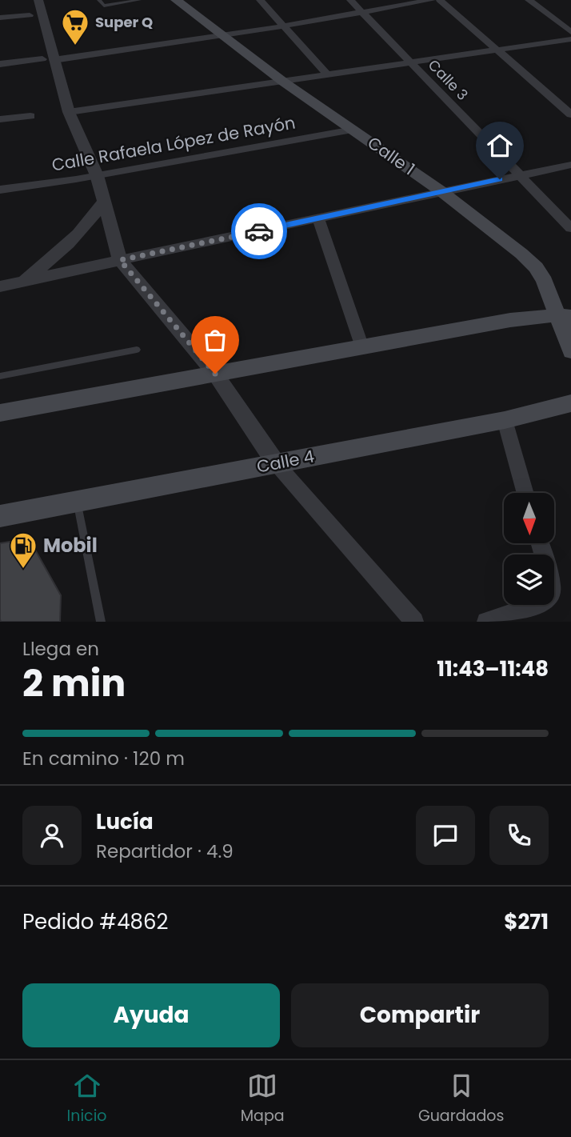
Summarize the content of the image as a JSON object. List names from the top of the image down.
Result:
{
  "streets": {
    "main road": ["Calle 1", "Calle 4"],
    "street": ["Calle 3", "Calle Rafaela López de Rayón"]
  },
  "crossings": [
    ["Calle Rafaela López de Rayón", "Calle 1"]
  ],
  "places": {
    "supermarket": ["Super Q"],
    "fuel station": ["Mobil"]
  },
  "north": "bottom",
  "page": {
    "heading": ["2 min", "Llega en", "11:43–11:48"],
    "panel": [
      "Lucía",
      "Repartidor · 4.9",
      "Pedido #4862",
      "$271"
    ],
    "bar": "En camino · 120 m",
    "buttons": ["Ayuda", "Compartir"],
    "tabs": ["Inicio", "Mapa", "Guardados"]
  }
}
